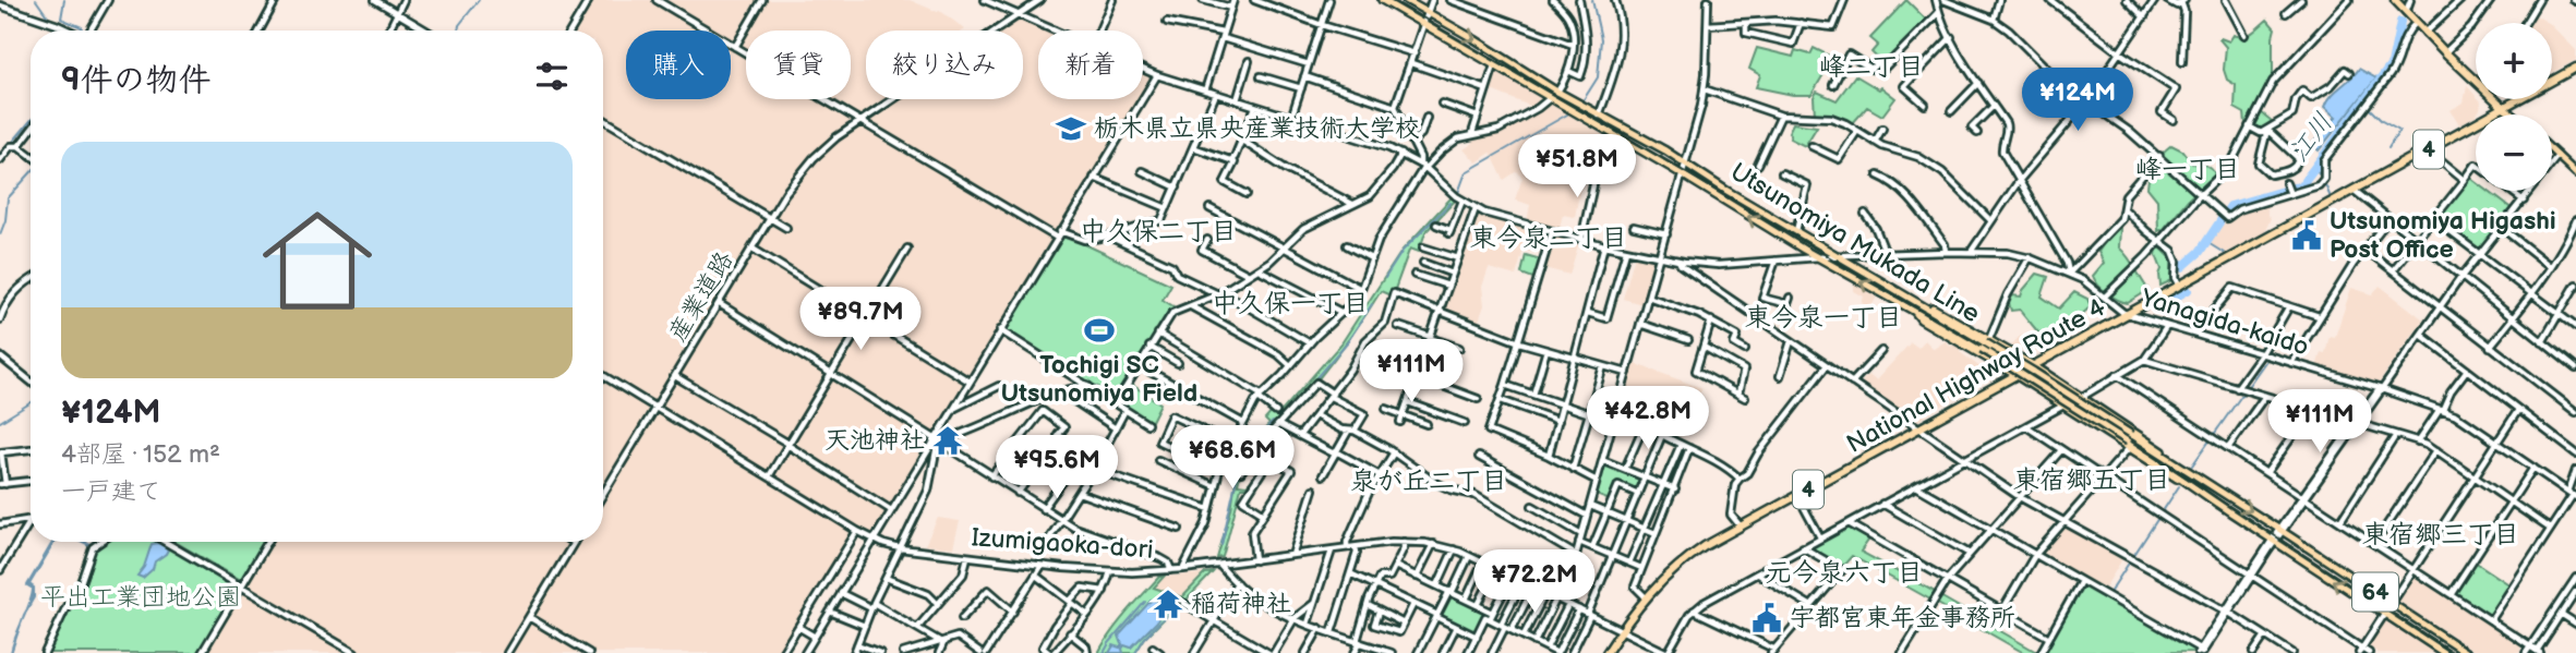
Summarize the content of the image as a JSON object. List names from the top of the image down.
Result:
{
  "streets": {
    "highway": ["4", "National Highway Route 4"],
    "main road": ["Utsunomiya Mukada Line", "64"],
    "street": ["産業道路", "Yanagida-kaido", "Izumigaoka-dori"]
  },
  "crossings": [
    ["4", "National Highway Route 4"],
    ["Utsunomiya Mukada Line", "Yanagida-kaido"],
    ["産業道路", "Yanagida-kaido"],
    ["産業道路", "Izumigaoka-dori"],
    ["Yanagida-kaido", "National Highway Route 4"],
    ["National Highway Route 4", "Izumigaoka-dori"]
  ],
  "districts": [
    "峰二丁目",
    "峰一丁目",
    "中久保二丁目",
    "東今泉二丁目",
    "中久保一丁目",
    "東今泉一丁目",
    "東宿郷五丁目",
    "泉が丘二丁目",
    "東宿郷三丁目",
    "元今泉六丁目"
  ],
  "water": ["江川"],
  "parks": ["平出工業団地公園"],
  "places": {
    "school or university": ["栃木県立県央産業技術大学校"],
    "public building": ["Utsunomiya Higashi Post Office", "宇都宮東年金事務所"],
    "sports": ["Tochigi SC Utsunomiya Field"],
    "temple": ["天池神社", "稲荷神社"]
  },
  "page": {
    "map_buttons": ["+", "−"],
    "chip": [
      "購入",
      "賃貸",
      "絞り込み",
      "新着"
    ],
    "heading": "9件の物件",
    "price": [
      "¥124M",
      "¥51.8M",
      "¥89.7M",
      "¥111M",
      "¥42.8M",
      "¥111M",
      "¥68.6M",
      "¥95.6M",
      "¥72.2M"
    ],
    "list": [
      {
        "name": "¥124M",
        "note": "4部屋 · 152 m² · 一戸建て"
      }
    ]
  }
}
